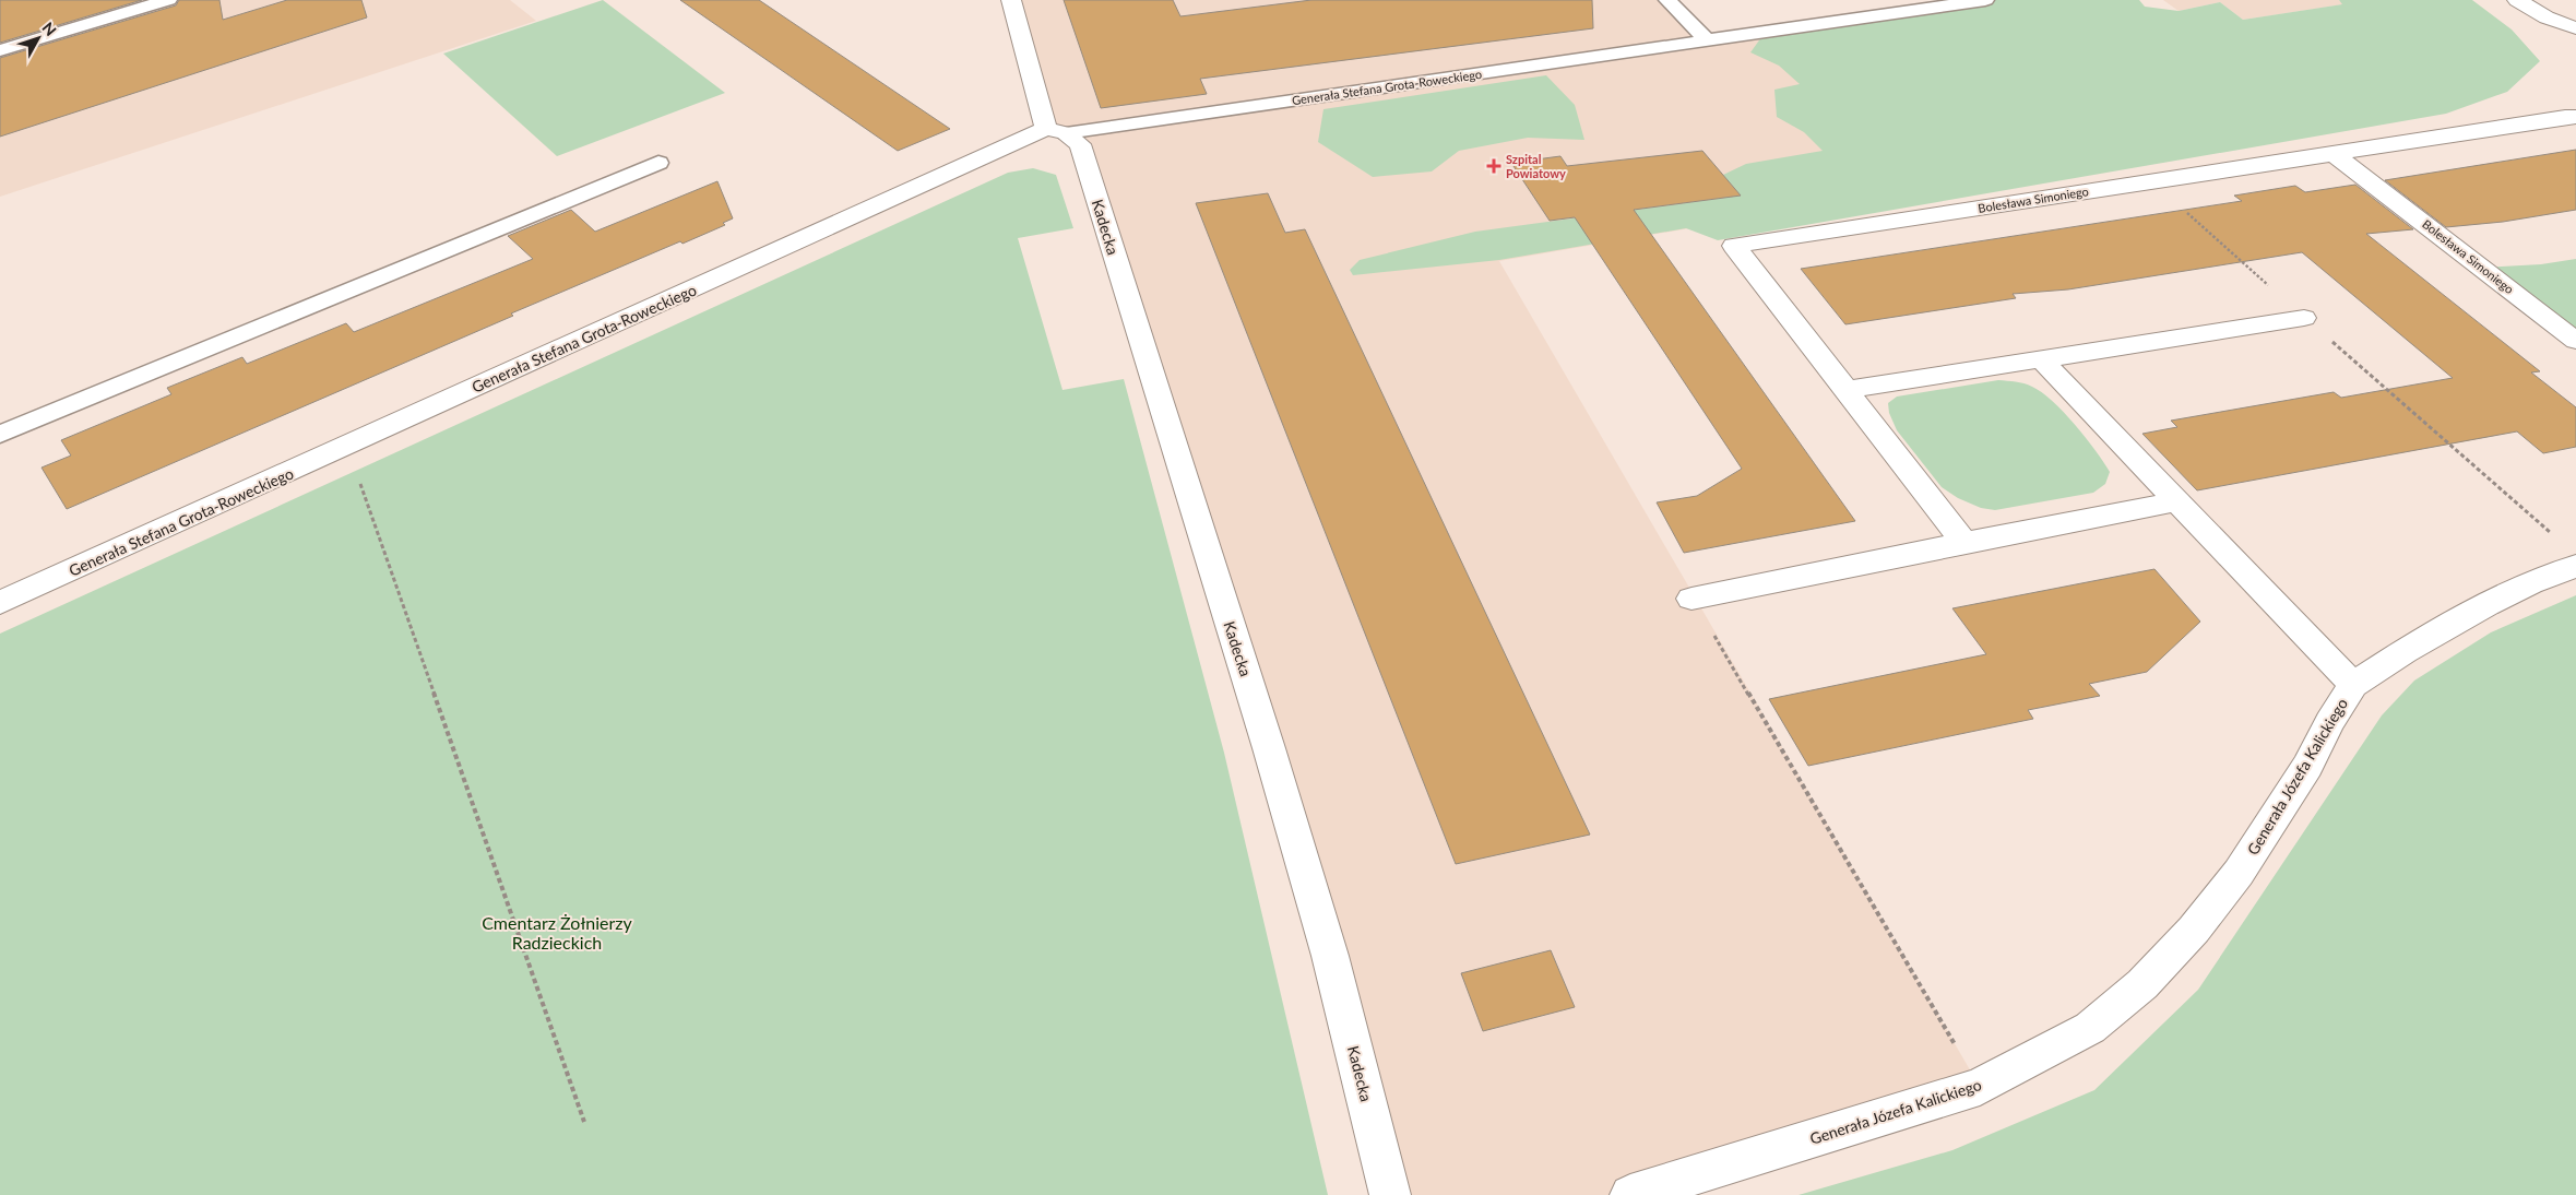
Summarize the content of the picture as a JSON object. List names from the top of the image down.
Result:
{
  "streets": {
    "street": [
      "Generała Stefana Grota-Roweckiego",
      "Bolesława Simoniego",
      "Kadecka",
      "Generała Józefa Kalickiego"
    ]
  },
  "crossings": [
    ["Generała Stefana Grota-Roweckiego", "Kadecka"]
  ],
  "parks": ["Cmentarz Żołnierzy Radzieckich"],
  "places": {
    "health": ["Szpital Powiatowy"]
  },
  "north": "top right"
}
